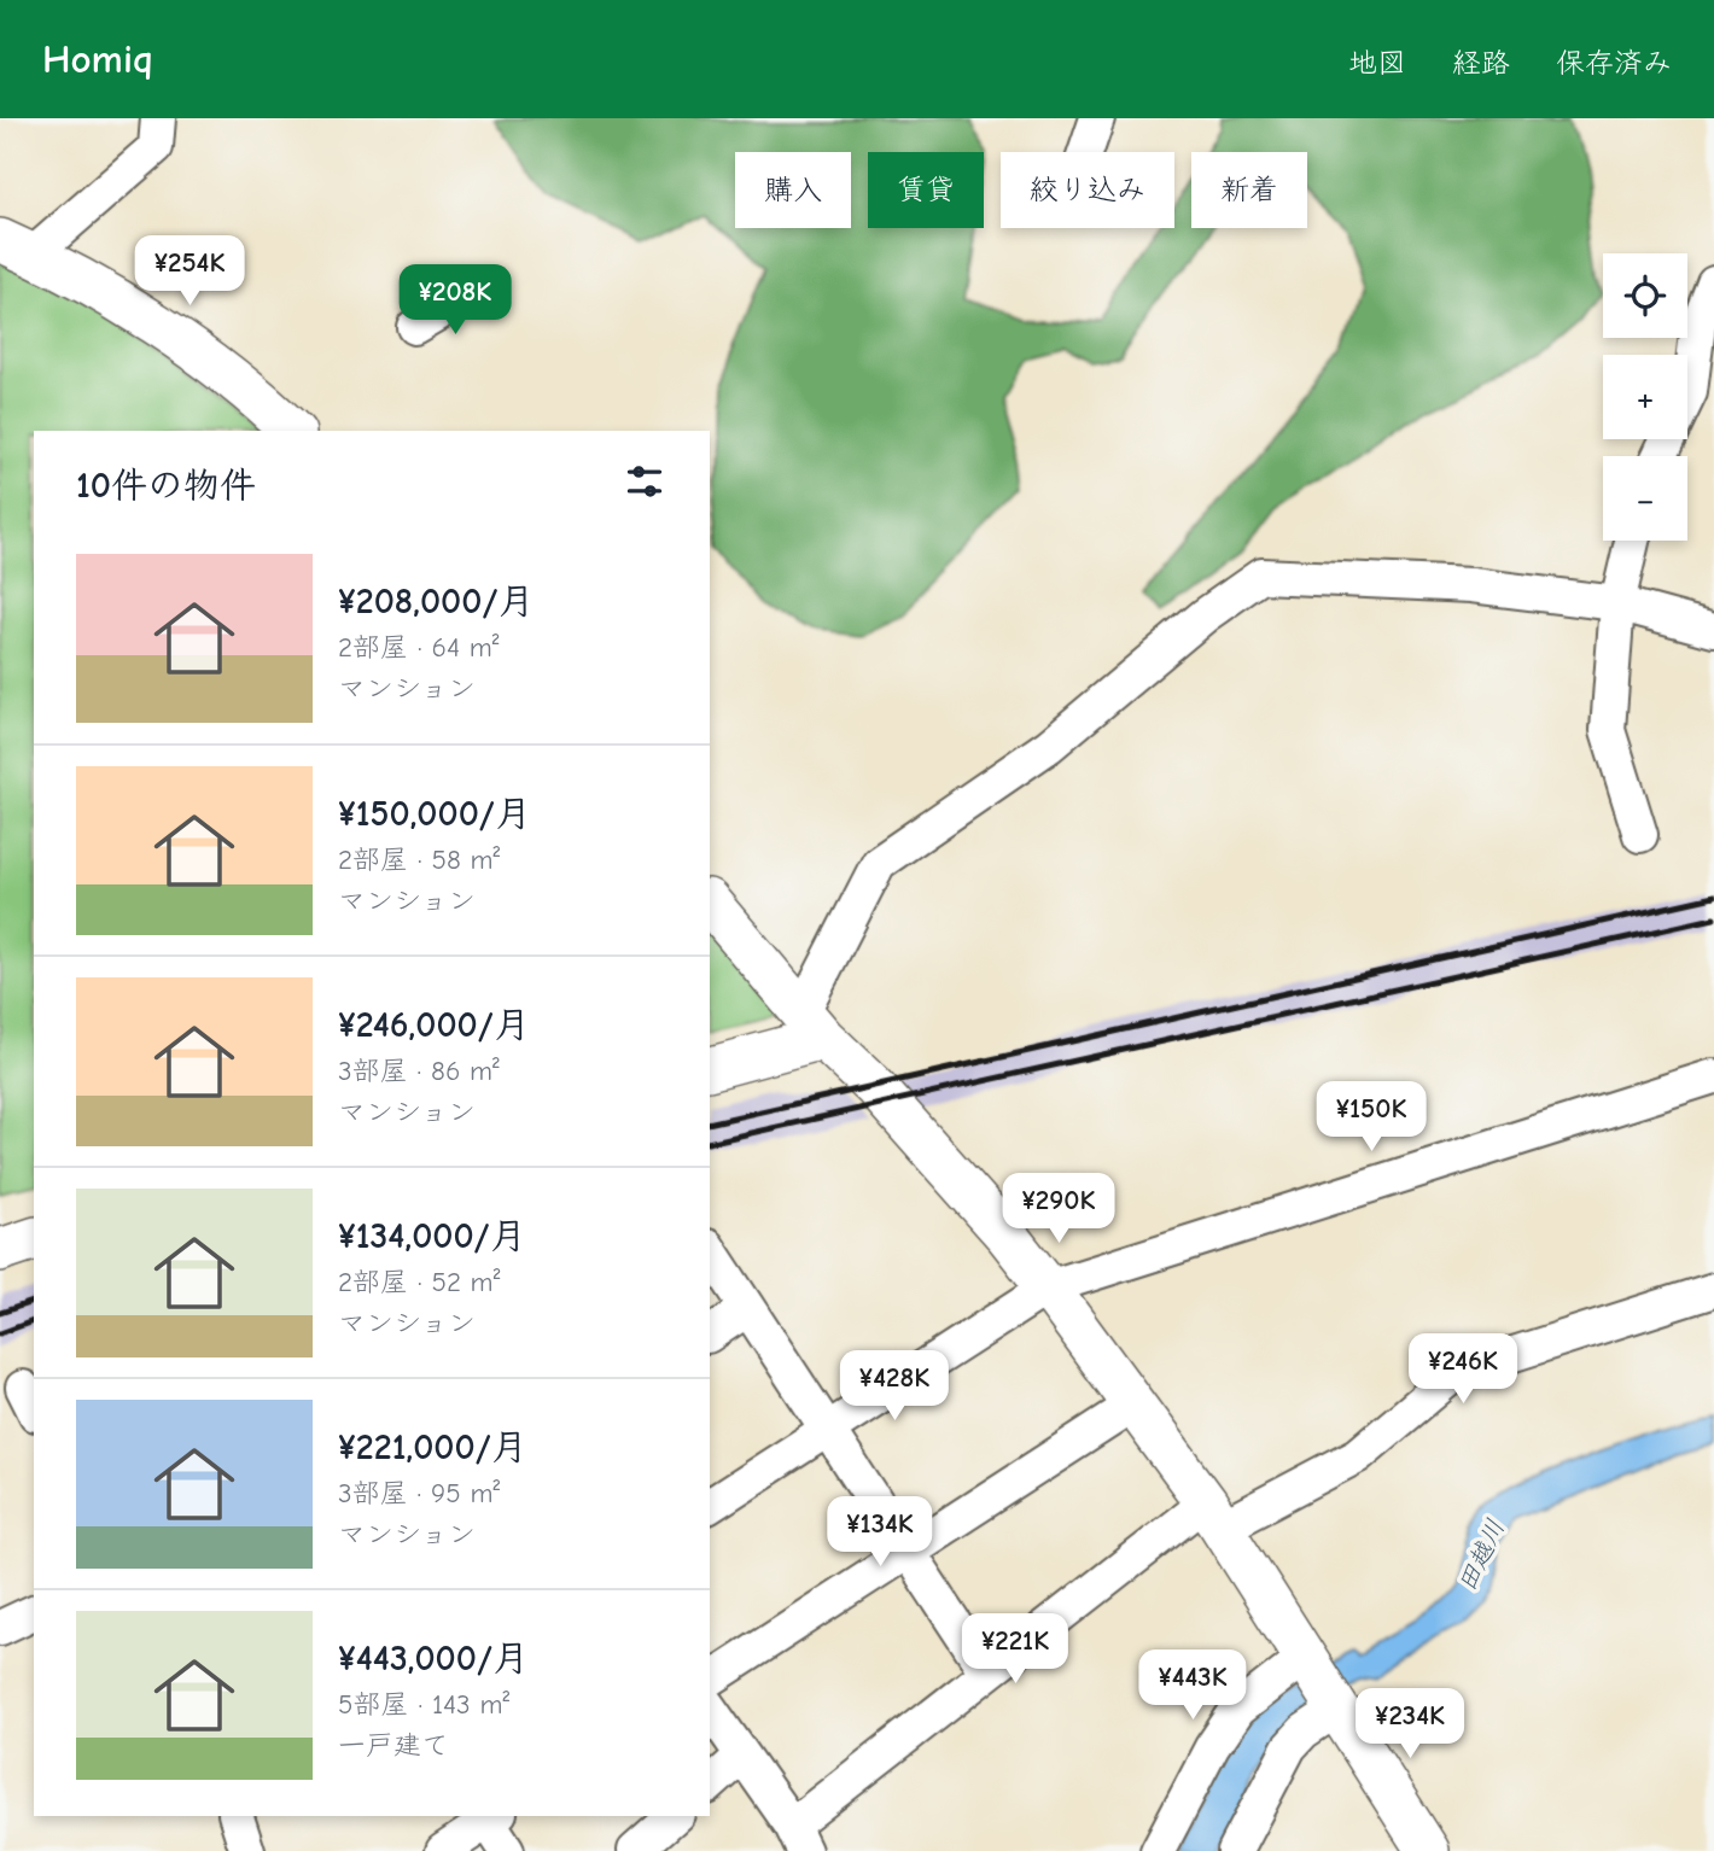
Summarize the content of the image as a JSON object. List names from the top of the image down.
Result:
{
  "water": ["田越川"],
  "page": {
    "header": "Homiq",
    "nav": ["地図", "経路", "保存済み"],
    "chip": [
      "購入",
      "賃貸",
      "絞り込み",
      "新着"
    ],
    "price": [
      "¥254K",
      "¥208K",
      "¥150K",
      "¥290K",
      "¥246K",
      "¥428K",
      "¥134K",
      "¥221K",
      "¥443K",
      "¥234K"
    ],
    "map_buttons": ["+", "−"],
    "heading": "10件の物件",
    "list": [
      {
        "name": "¥208,000/月",
        "note": "2部屋 · 64 m² · マンション"
      },
      {
        "name": "¥150,000/月",
        "note": "2部屋 · 58 m² · マンション"
      },
      {
        "name": "¥246,000/月",
        "note": "3部屋 · 86 m² · マンション"
      },
      {
        "name": "¥134,000/月",
        "note": "2部屋 · 52 m² · マンション"
      },
      {
        "name": "¥221,000/月",
        "note": "3部屋 · 95 m² · マンション"
      },
      {
        "name": "¥443,000/月",
        "note": "5部屋 · 143 m² · 一戸建て"
      }
    ]
  }
}
